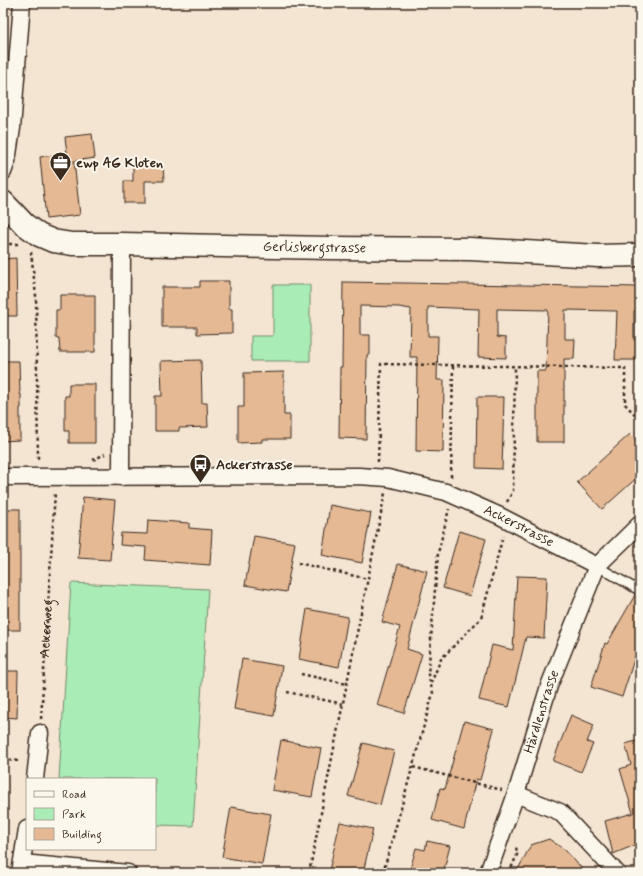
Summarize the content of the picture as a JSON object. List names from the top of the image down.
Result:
{
  "streets": {
    "street": ["Gerlisbergstrasse", "Ackerstrasse", "Härdlenstrasse"],
    "path": ["Ackerweg"]
  },
  "crossings": [
    ["Ackerstrasse", "Ackerweg"],
    ["Ackerstrasse", "Härdlenstrasse"]
  ],
  "places": {
    "office": ["ewp AG Kloten"],
    "bus stop": ["Ackerstrasse"]
  },
  "legend": ["Road", "Park", "Building"]
}
